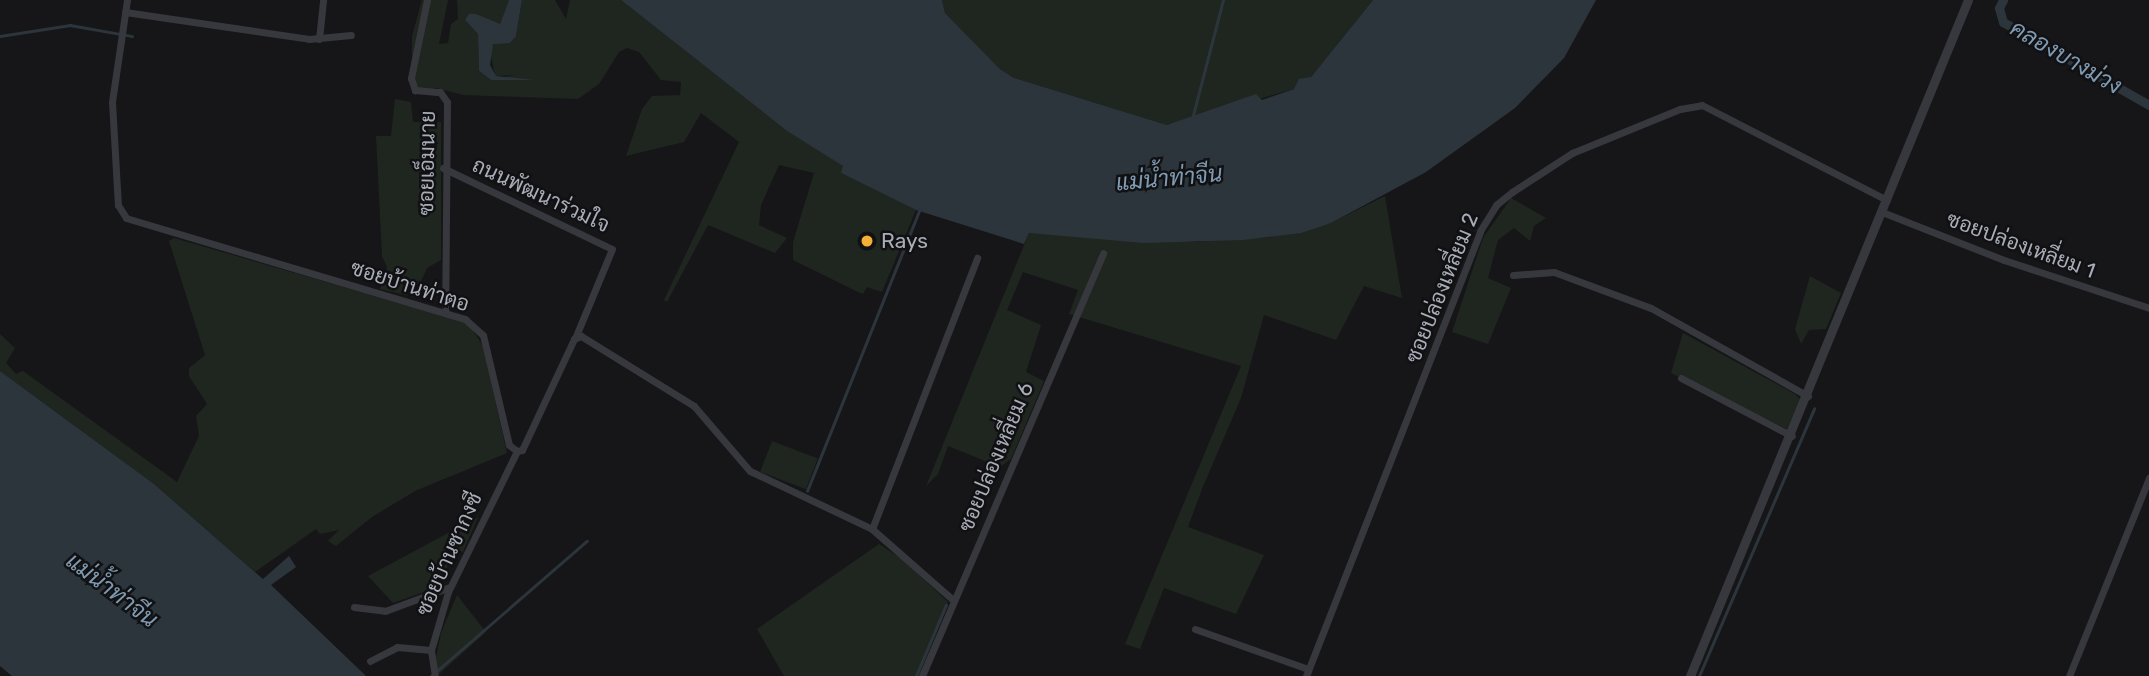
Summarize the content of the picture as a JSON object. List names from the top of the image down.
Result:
{
  "streets": {
    "street": [
      "ซอยเอ็มนาย",
      "ถนนพัฒนาร่วมใจ",
      "ซอยปล่องเหลี่ยม 1",
      "ซอยบ้านท่าตอ",
      "ซอยปล่องเหลี่ยม 2",
      "ซอยปล่องเหลี่ยม 6",
      "ซอยบ้านซากงซี"
    ]
  },
  "crossings": [
    ["ซอยเอ็มนาย", "ถนนพัฒนาร่วมใจ"],
    ["ซอยเอ็มนาย", "ซอยบ้านท่าตอ"],
    ["ซอยบ้านท่าตอ", "ซอยบ้านซากงซี"]
  ],
  "water": ["คลองบางม่วง", "แม่น้ำท่าจีน"],
  "places": ["Rays"]
}
